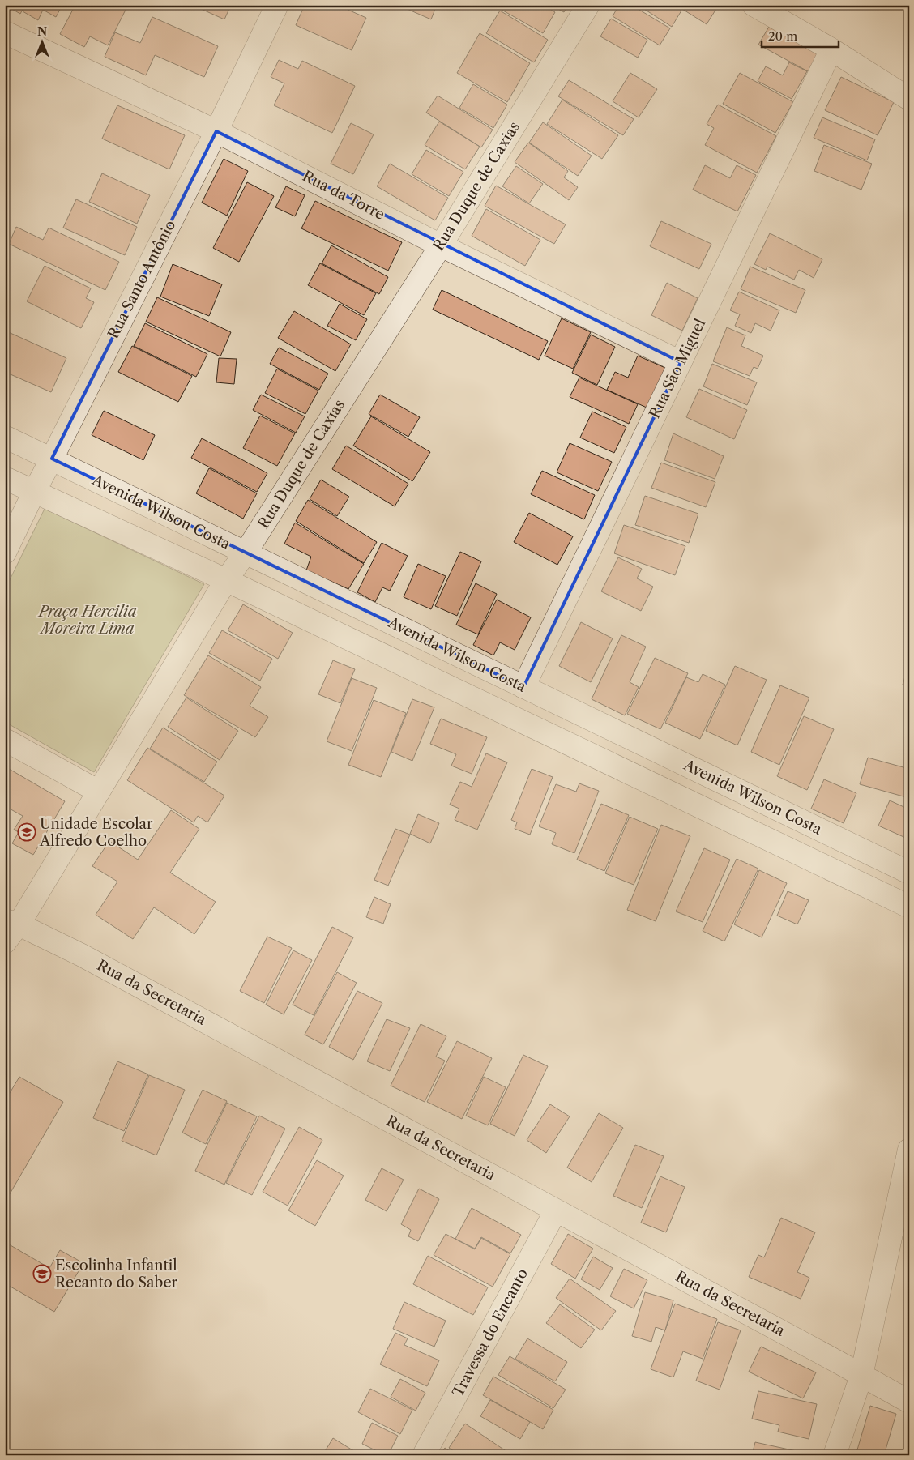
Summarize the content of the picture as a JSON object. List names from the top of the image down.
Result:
{
  "streets": {
    "street": [
      "Rua Duque de Caxias",
      "Rua da Torre",
      "Rua Santo Antônio",
      "Rua São Miguel",
      "Avenida Wilson Costa",
      "Rua da Secretaria",
      "Travessa do Encanto"
    ]
  },
  "crossings": [
    ["Rua Duque de Caxias", "Rua da Torre"],
    ["Rua Duque de Caxias", "Avenida Wilson Costa"],
    ["Rua Duque de Caxias", "Rua da Secretaria"],
    ["Rua da Torre", "Rua Santo Antônio"],
    ["Rua da Torre", "Rua São Miguel"],
    ["Rua Santo Antônio", "Avenida Wilson Costa"],
    ["Rua São Miguel", "Avenida Wilson Costa"],
    ["Rua da Secretaria", "Travessa do Encanto"]
  ],
  "parks": ["Praça Hercilia Moreira Lima"],
  "places": {
    "school or university": ["Unidade Escolar Alfredo Coelho", "Escolinha Infantil Recanto do Saber"]
  },
  "scale_bar": "20 m",
  "north": "top"
}
